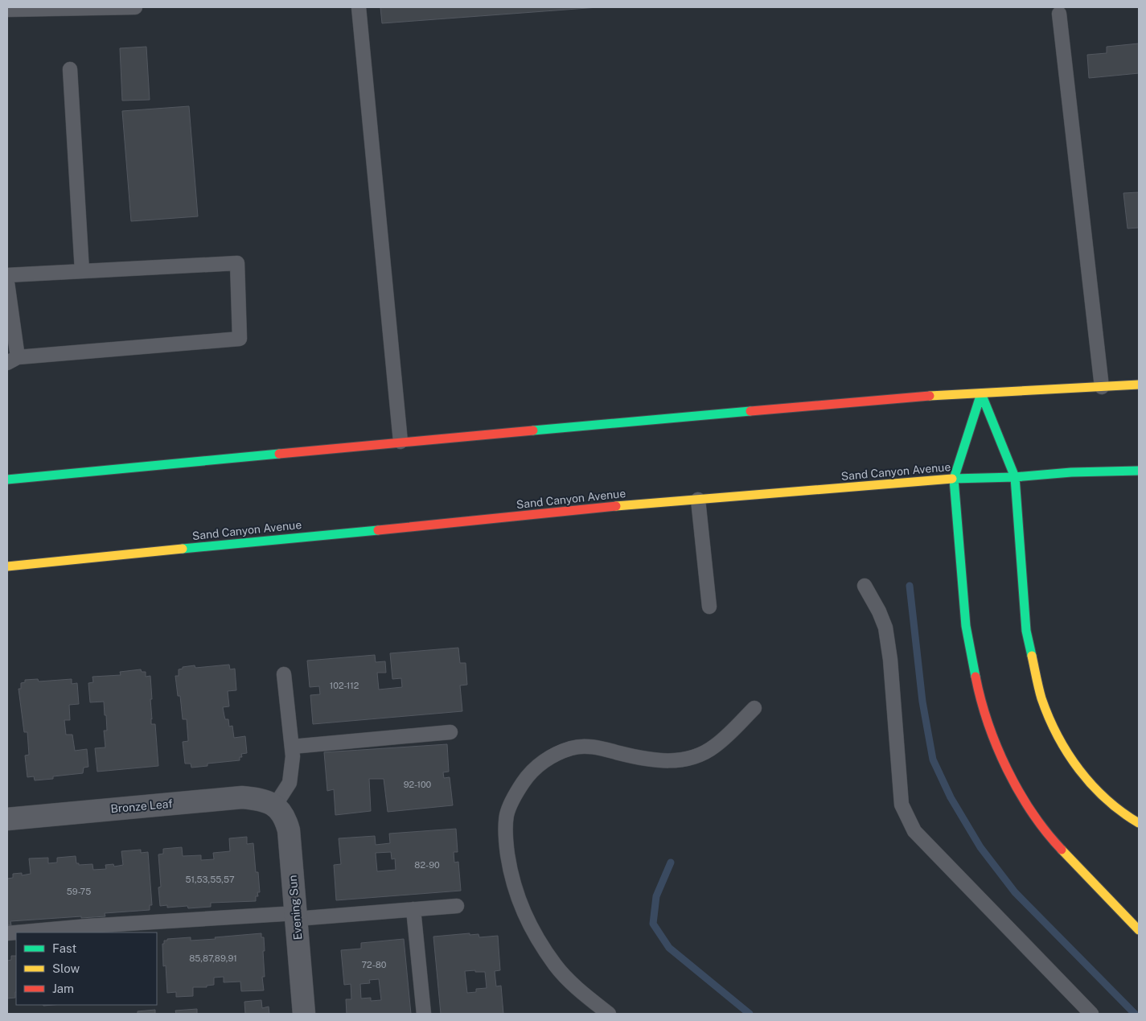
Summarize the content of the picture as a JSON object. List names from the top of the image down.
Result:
{
  "streets": {
    "main road": ["Sand Canyon Avenue"],
    "street": ["Bronze Leaf", "Evening Sun"]
  },
  "crossings": [
    ["Bronze Leaf", "Evening Sun"]
  ],
  "house_numbers": [
    "102-112",
    "92-100",
    "82-90",
    "51,53,55,57",
    "59-75",
    "85,87,89,91",
    "72-80"
  ],
  "legend": ["Fast", "Slow", "Jam"]
}
